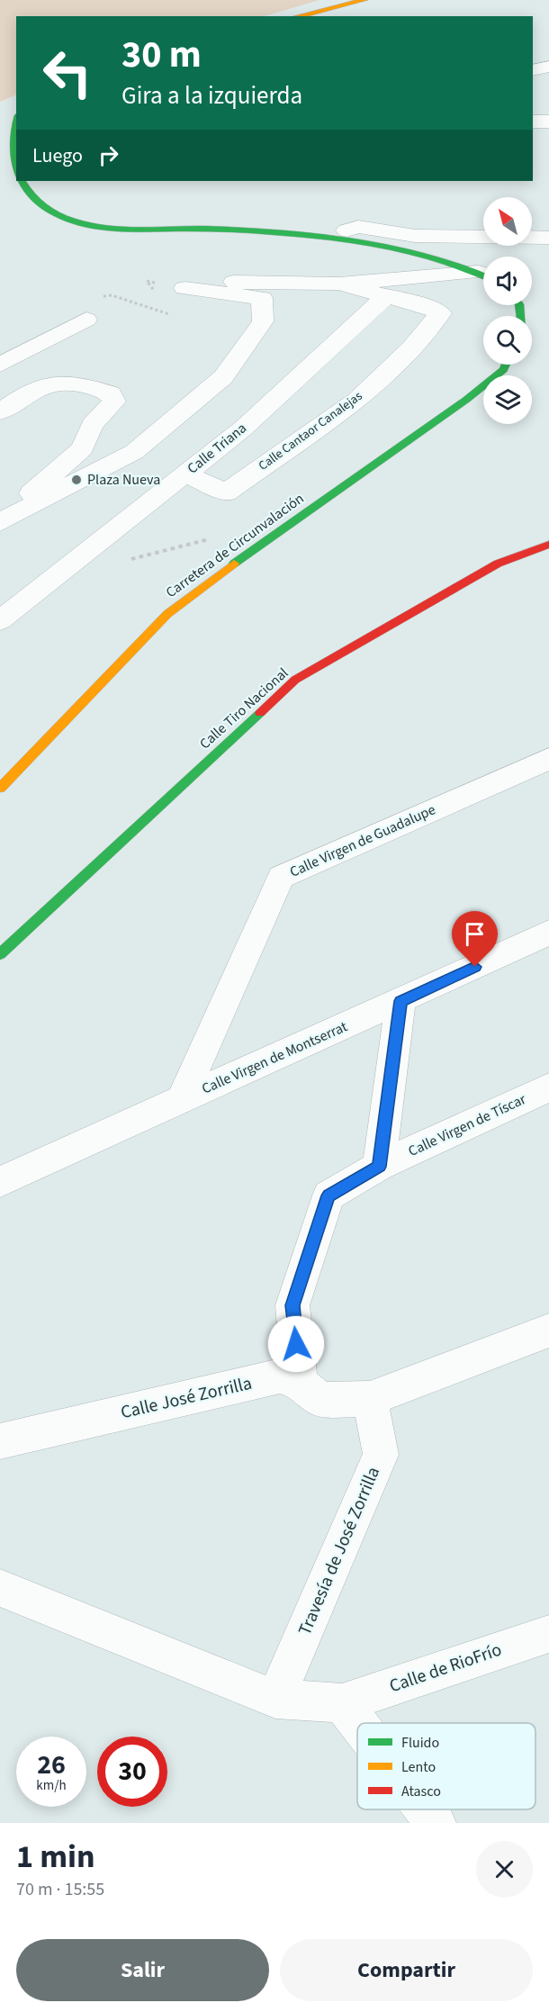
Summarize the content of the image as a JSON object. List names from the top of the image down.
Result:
{
  "streets": {
    "main road": ["Carretera de Circunvalación", "Calle Tiro Nacional"],
    "street": [
      "Calle Cantaor Canalejas",
      "Calle Triana",
      "Calle Virgen de Guadalupe",
      "Calle Virgen de Montserrat",
      "Calle Virgen de Tíscar",
      "Calle José Zorrilla",
      "Travesía de José Zorrilla",
      "Calle de RioFrío"
    ]
  },
  "crossings": [
    ["Calle Cantaor Canalejas", "Calle Triana"],
    ["Calle Virgen de Guadalupe", "Calle Virgen de Montserrat"],
    ["Calle Virgen de Tíscar", "Calle José Zorrilla"],
    ["Calle José Zorrilla", "Travesía de José Zorrilla"]
  ],
  "places": ["Plaza Nueva"],
  "legend": ["Fluido", "Lento", "Atasco"],
  "north": "top left",
  "page": {
    "turn": ["30 m", "Gira a la izquierda"],
    "then": "Luego",
    "speed": "26 km/h",
    "limit": "30",
    "heading": ["1 min", "70 m · 15:55"],
    "buttons": ["Salir", "Compartir"]
  }
}
